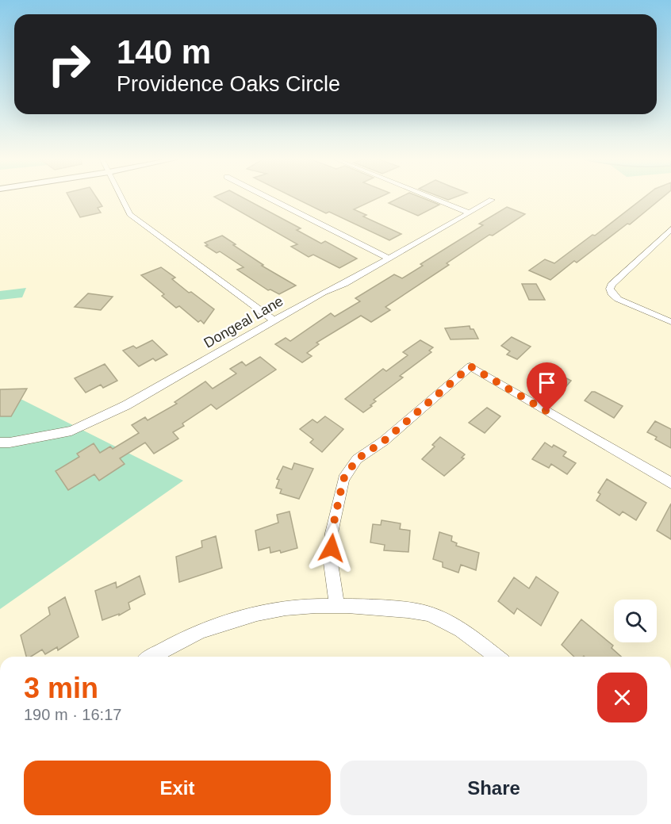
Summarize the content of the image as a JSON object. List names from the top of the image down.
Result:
{
  "streets": {
    "street": ["Dongeal Lane"]
  },
  "page": {
    "turn": ["140 m", "Providence Oaks Circle"],
    "heading": ["3 min", "190 m · 16:17"],
    "buttons": ["Exit", "Share"]
  }
}
